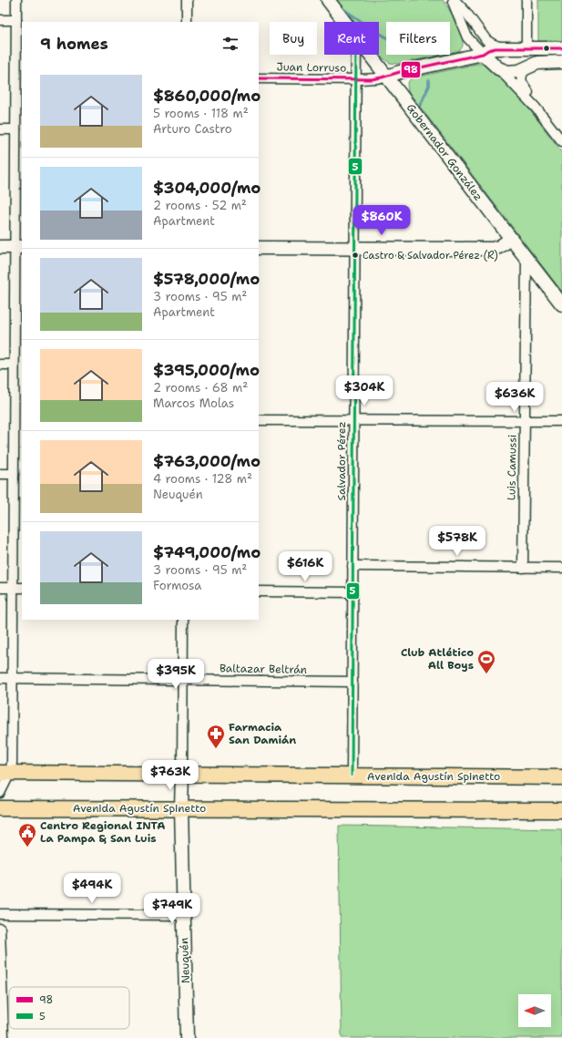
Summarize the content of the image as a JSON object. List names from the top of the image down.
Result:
{
  "streets": {
    "main road": ["Gobernador González", "Avenida Agustín Spinetto", "Neuquén"],
    "street": [
      "Juan Lorruso",
      "Salvador Pérez",
      "Luis Camussi",
      "Baltazar Beltrán"
    ]
  },
  "crossings": [
    ["Juan Lorruso", "Gobernador González"],
    ["Juan Lorruso", "Salvador Pérez"],
    ["Gobernador González", "Luis Camussi"],
    ["Salvador Pérez", "Baltazar Beltrán"],
    ["Salvador Pérez", "Avenida Agustín Spinetto"],
    ["Avenida Agustín Spinetto", "Neuquén"]
  ],
  "places": {
    "other": ["Castro & Salvador Pérez (R)"],
    "sports": ["Club Atlético All Boys"],
    "pharmacy": ["Farmacia San Damián"],
    "public building": ["Centro Regional INTA La Pampa & San Luis"]
  },
  "lines": ["transit line 98", "transit line 5"],
  "legend": ["98", "5"],
  "north": "left",
  "page": {
    "chip": ["Buy", "Rent", "Filters"],
    "heading": "9 homes",
    "list": [
      {
        "name": "$860,000/mo",
        "note": "5 rooms · 118 m² · Arturo Castro"
      },
      {
        "name": "$304,000/mo",
        "note": "2 rooms · 52 m² · Apartment"
      },
      {
        "name": "$578,000/mo",
        "note": "3 rooms · 95 m² · Apartment"
      },
      {
        "name": "$395,000/mo",
        "note": "2 rooms · 68 m² · Marcos Molas"
      },
      {
        "name": "$763,000/mo",
        "note": "4 rooms · 128 m² · Neuquén"
      },
      {
        "name": "$749,000/mo",
        "note": "3 rooms · 95 m² · Formosa"
      }
    ],
    "price": [
      "$860K",
      "$304K",
      "$636K",
      "$578K",
      "$616K",
      "$395K",
      "$763K",
      "$494K",
      "$749K"
    ]
  }
}
